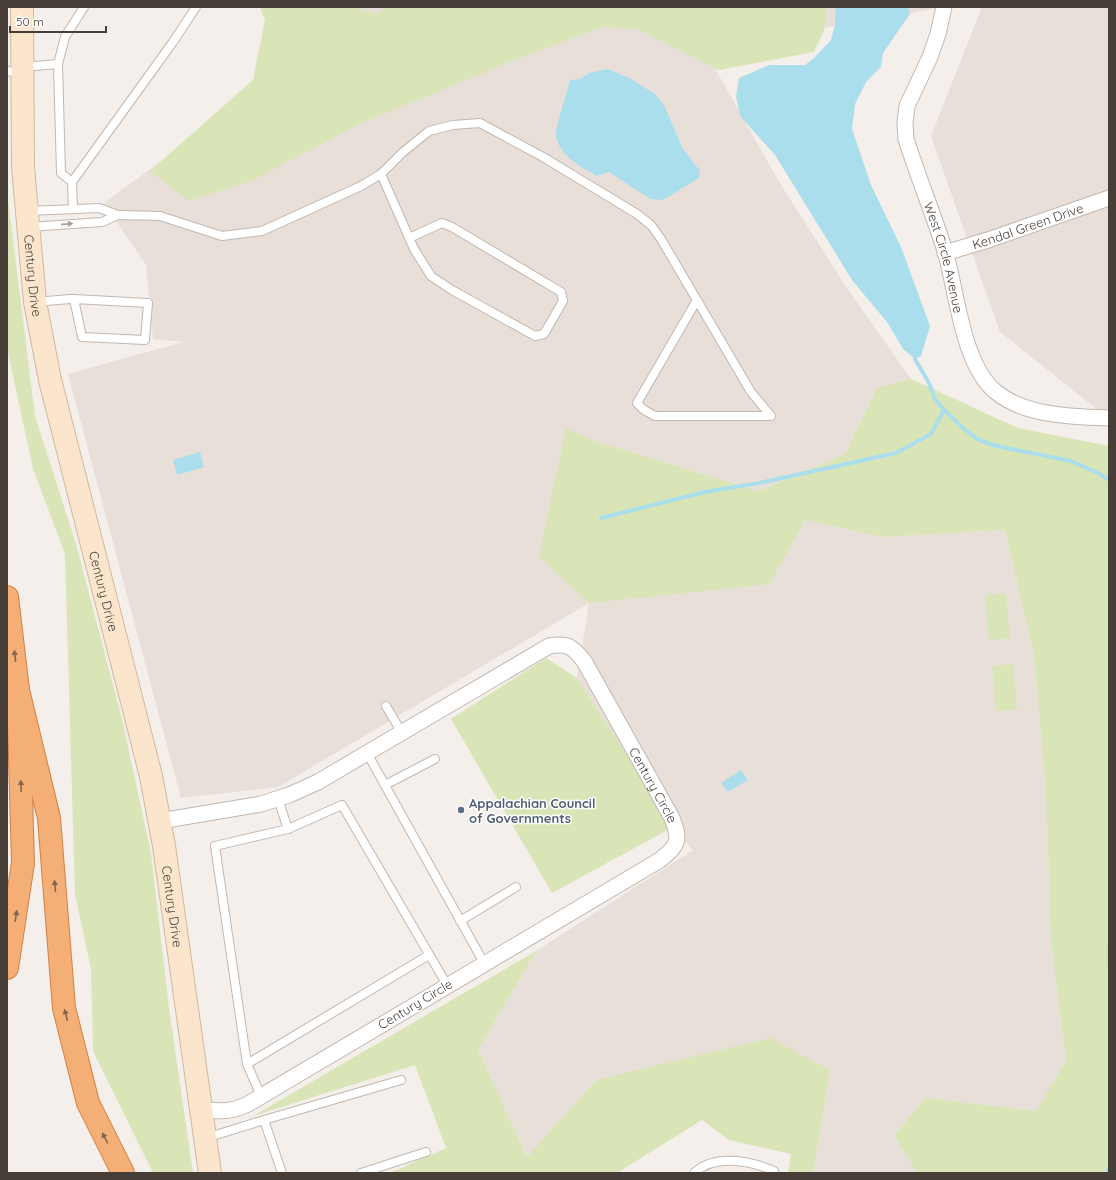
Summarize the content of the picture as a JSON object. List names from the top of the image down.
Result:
{
  "streets": {
    "street": [
      "Kendal Green Drive",
      "West Circle Avenue",
      "Century Drive",
      "Century Circle"
    ]
  },
  "crossings": [
    ["Kendal Green Drive", "West Circle Avenue"],
    ["Century Drive", "Century Circle"]
  ],
  "places": ["Appalachian Council of Governments"],
  "scale_bar": "50 m"
}
